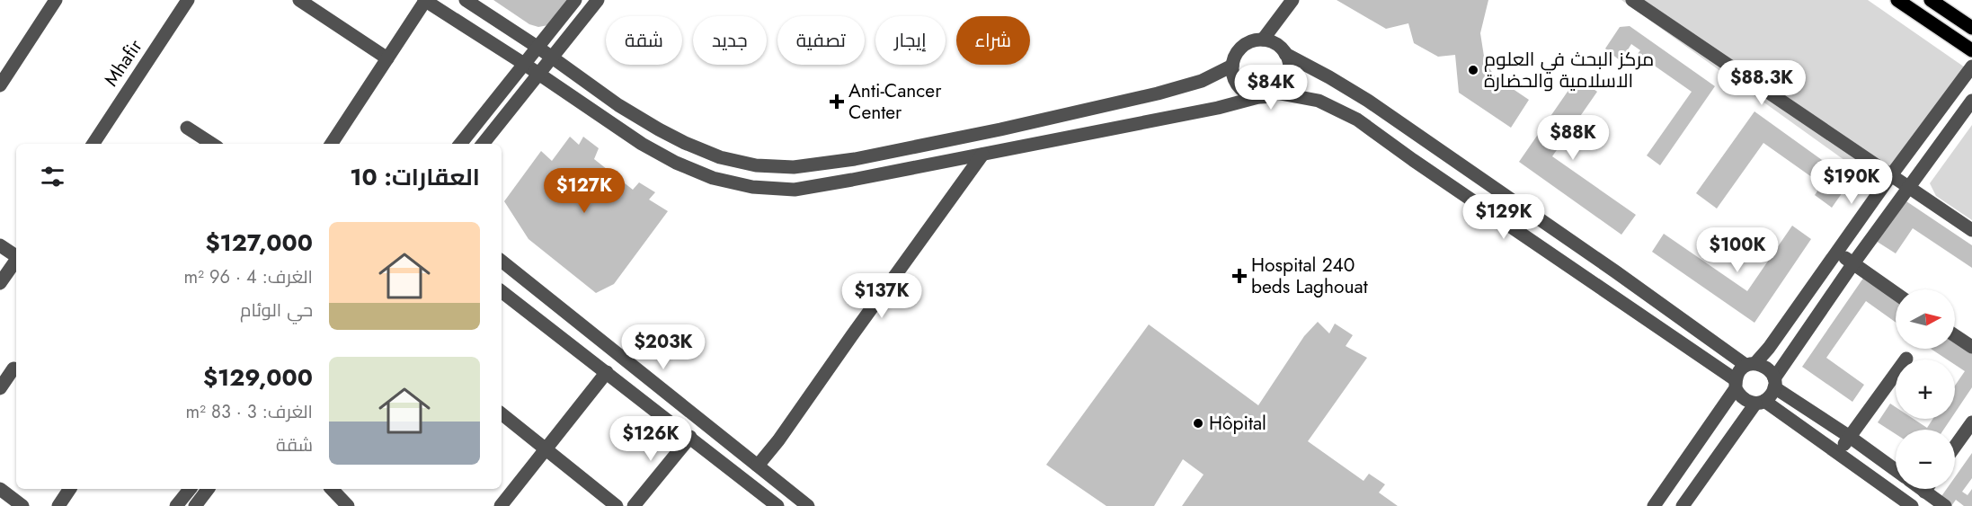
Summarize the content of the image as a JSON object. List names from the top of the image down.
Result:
{
  "streets": {
    "street": ["Mhafir"]
  },
  "places": {
    "other": ["مركز البحث في العلوم الاسلامية والحضارة", "Hôpital"],
    "health": ["Anti-Cancer Center", "Hospital 240 beds Laghouat"]
  },
  "north": "right",
  "page": {
    "chip": [
      "شراء",
      "إيجار",
      "تصفية",
      "جديد",
      "شقة"
    ],
    "price": [
      "$88.3K",
      "$84K",
      "$88K",
      "$190K",
      "$127K",
      "$129K",
      "$100K",
      "$137K",
      "$203K",
      "$126K"
    ],
    "heading": "العقارات: 10",
    "list": [
      {
        "name": "$127,000",
        "note": "الغرف: 4 · 96 m² · حي الوئام"
      },
      {
        "name": "$129,000",
        "note": "الغرف: 3 · 83 m² · شقة"
      }
    ],
    "map_buttons": ["+", "−"]
  }
}
